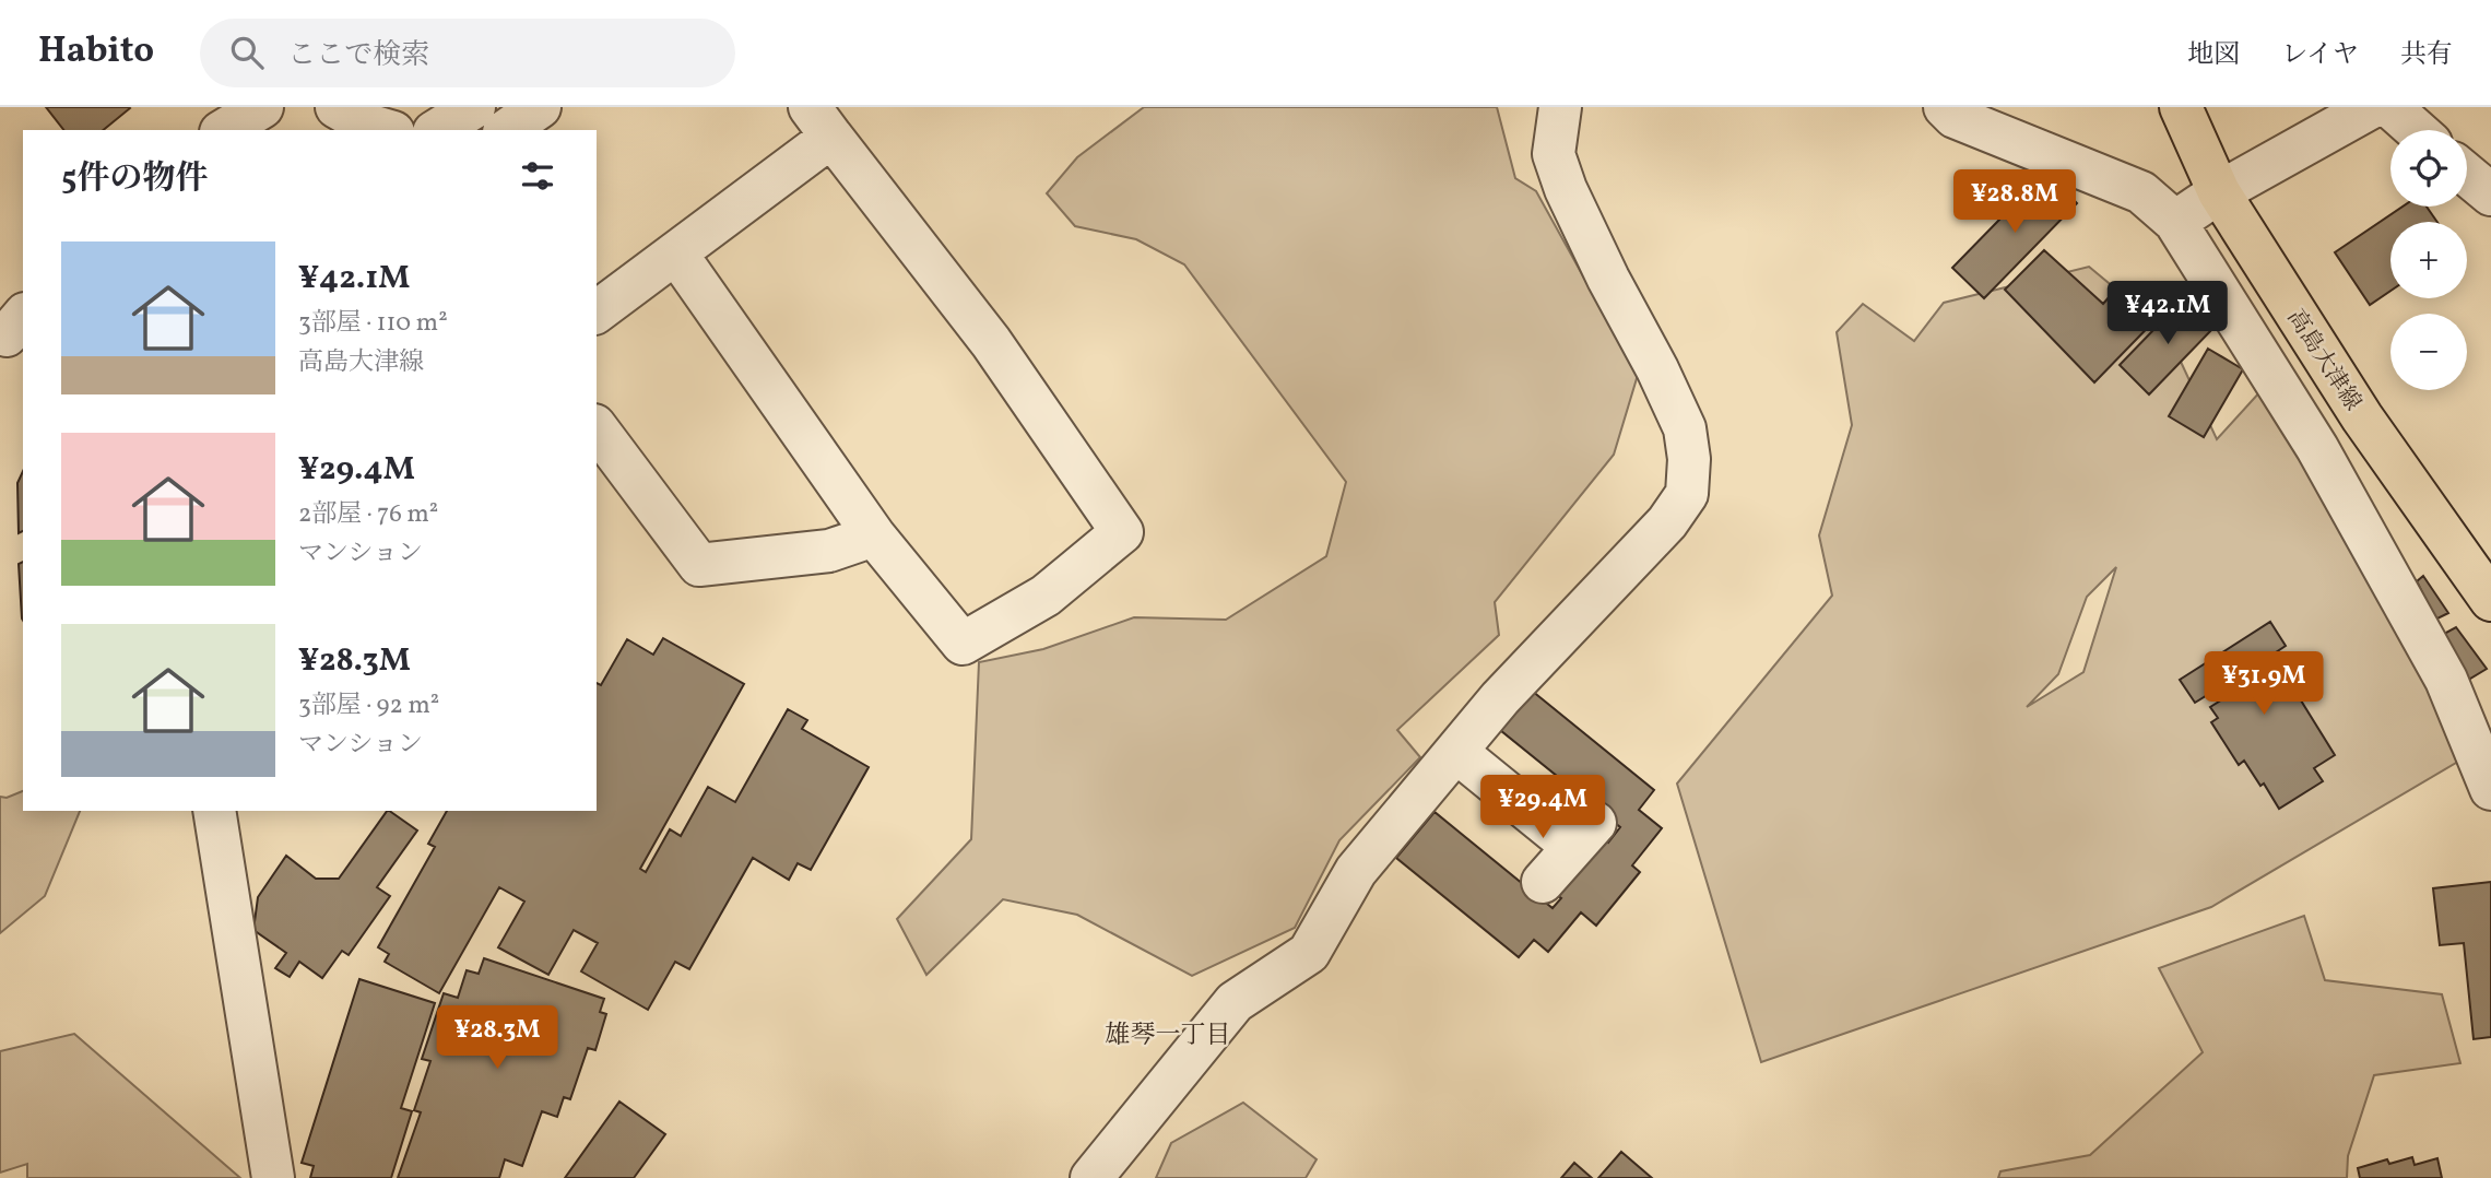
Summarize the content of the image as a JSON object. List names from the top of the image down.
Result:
{
  "streets": {
    "main road": ["高島大津線"]
  },
  "districts": ["雄琴一丁目"],
  "page": {
    "header": "Habito",
    "search": "ここで検索",
    "nav": ["地図", "レイヤ", "共有"],
    "map_buttons": ["+", "−"],
    "heading": "5件の物件",
    "price": [
      "¥28.8M",
      "¥42.1M",
      "¥31.9M",
      "¥29.4M",
      "¥28.3M"
    ],
    "list": [
      {
        "name": "¥42.1M",
        "note": "3部屋 · 110 m² · 高島大津線"
      },
      {
        "name": "¥29.4M",
        "note": "2部屋 · 76 m² · マンション"
      },
      {
        "name": "¥28.3M",
        "note": "3部屋 · 92 m² · マンション"
      }
    ]
  }
}
